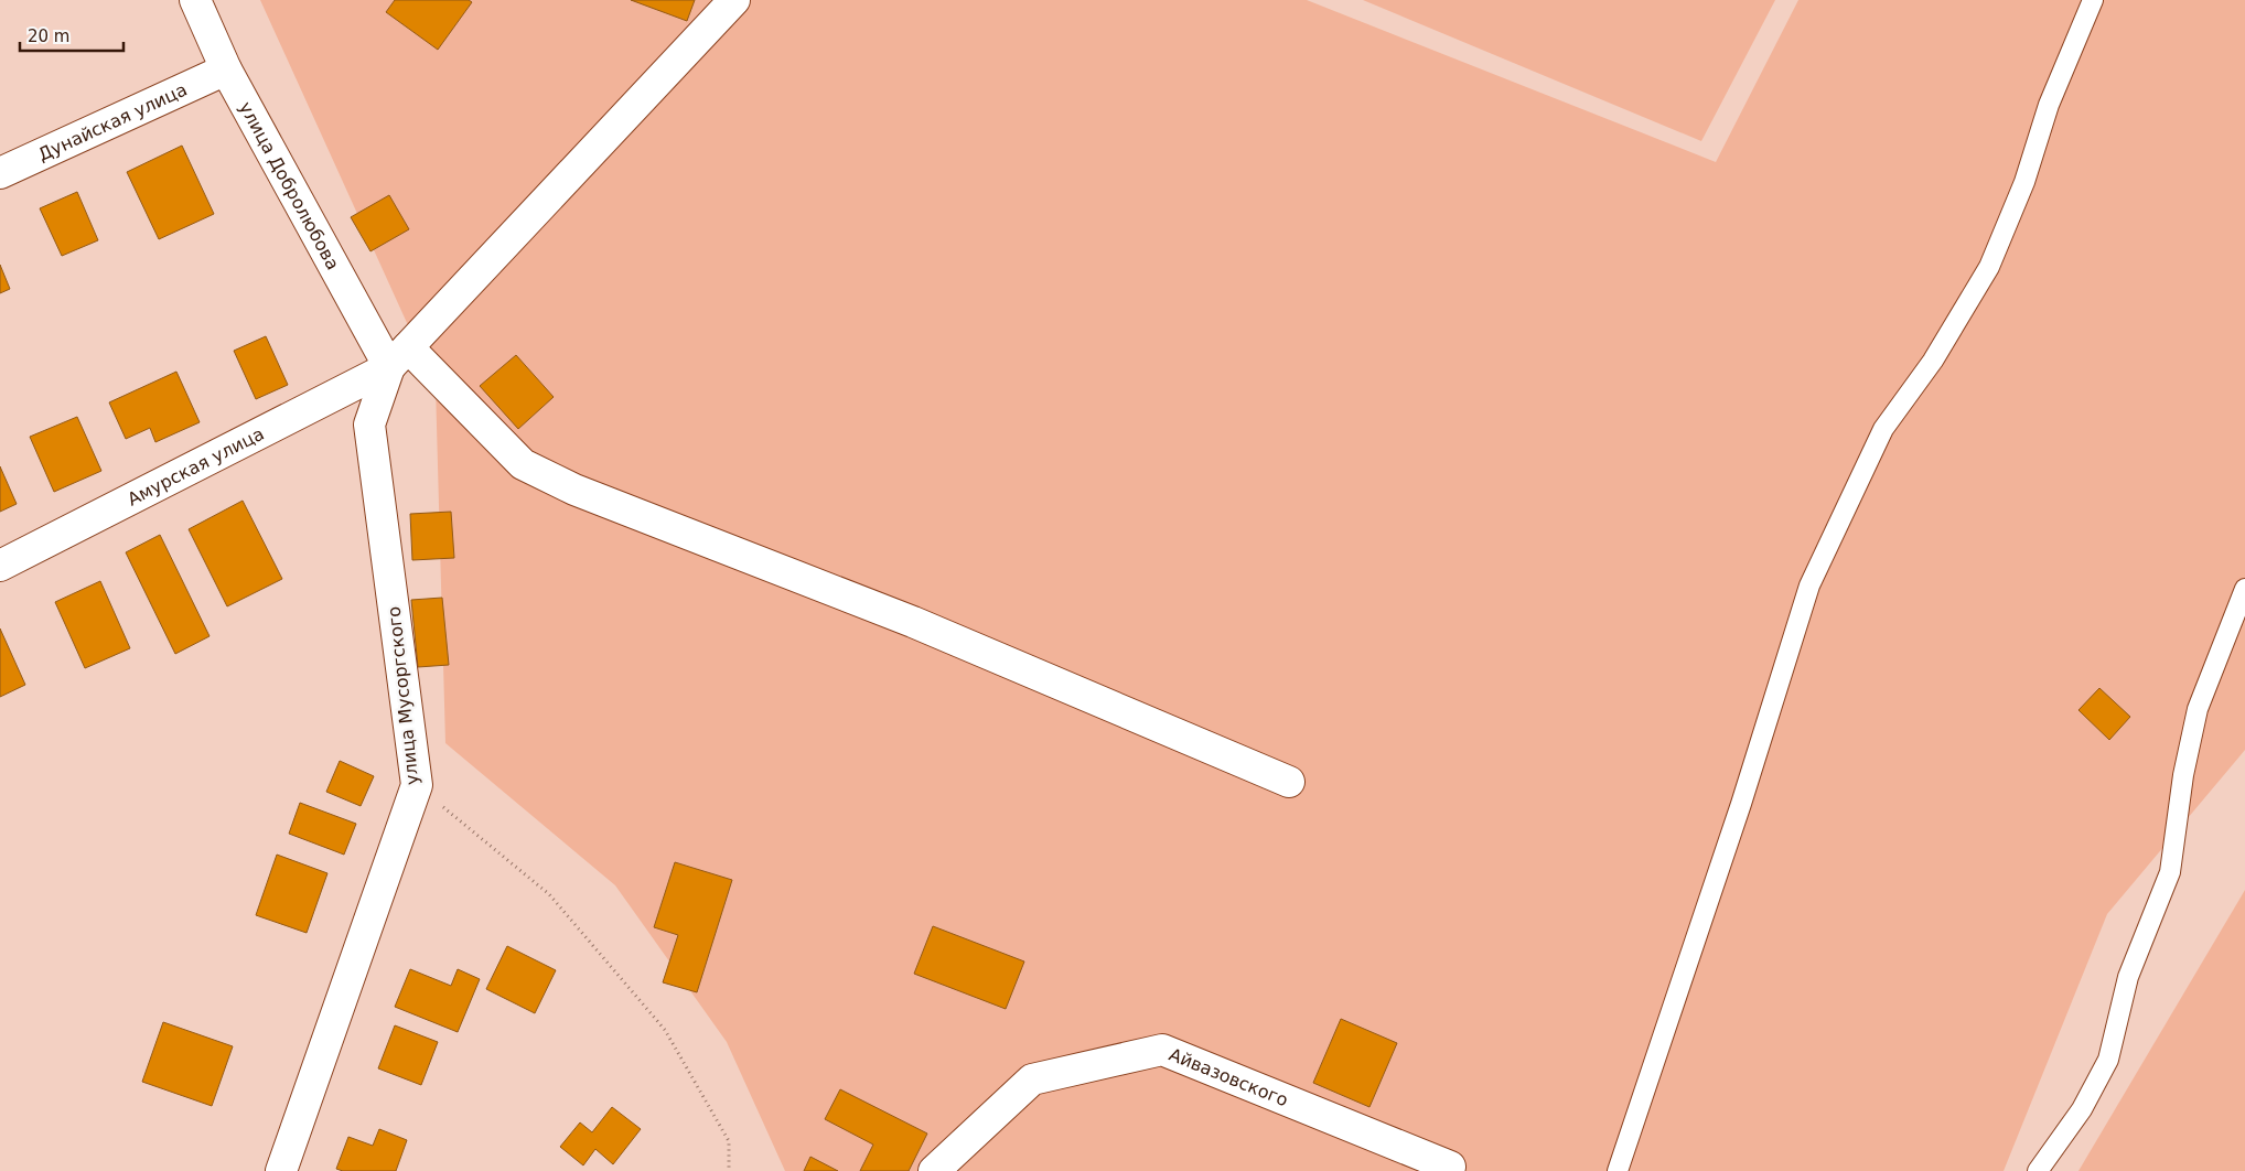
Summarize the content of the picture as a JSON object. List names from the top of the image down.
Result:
{
  "streets": {
    "street": [
      "Дунайская улица",
      "улица Добролюбова",
      "Амурская улица",
      "улица Мусоргского",
      "Айвазовского"
    ]
  },
  "crossings": [
    ["Дунайская улица", "улица Добролюбова"],
    ["улица Добролюбова", "Амурская улица"],
    ["улица Добролюбова", "улица Мусоргского"],
    ["Амурская улица", "улица Мусоргского"]
  ],
  "scale_bar": "20 m"
}
